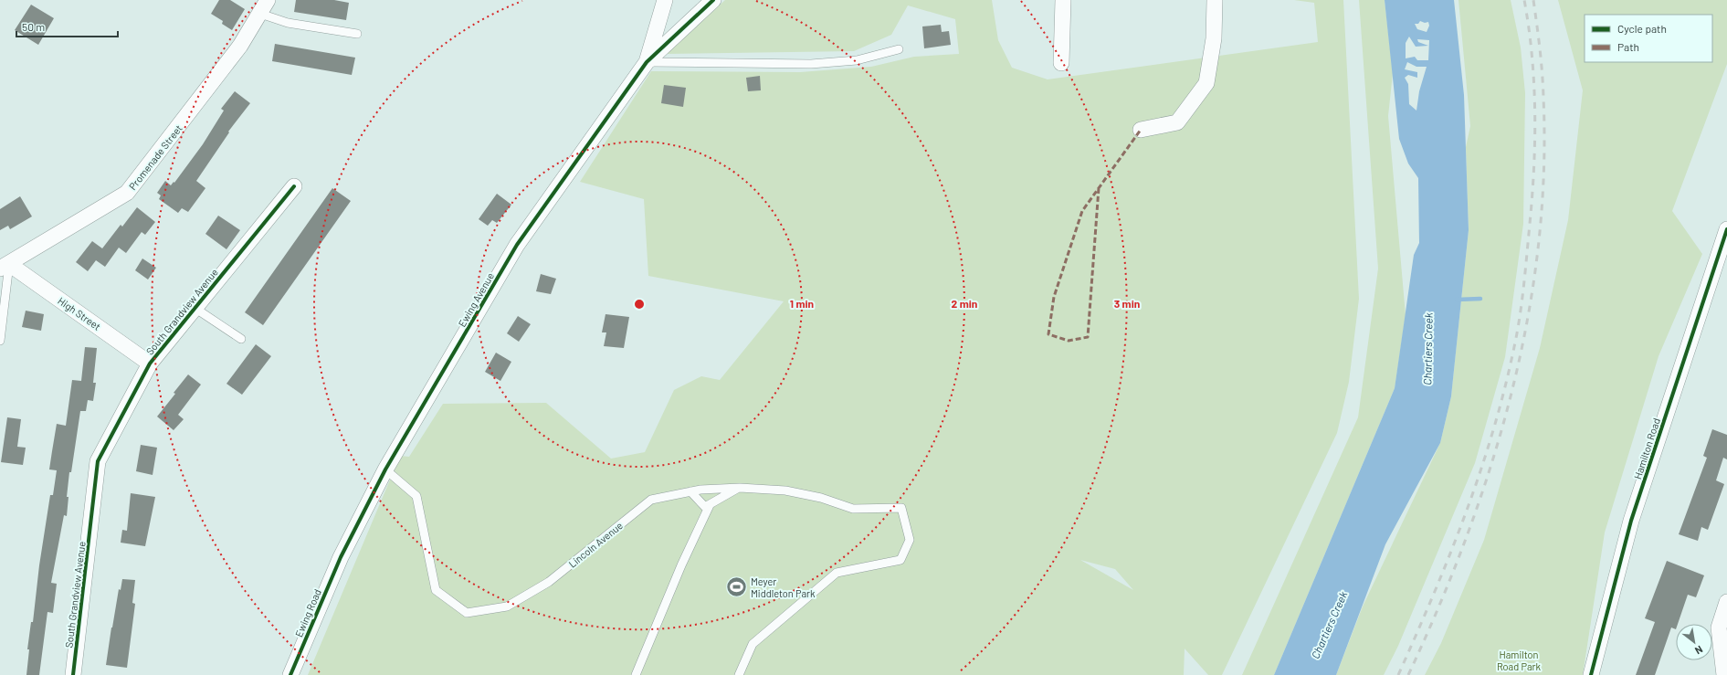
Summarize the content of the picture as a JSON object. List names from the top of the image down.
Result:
{
  "streets": {
    "street": [
      "Promenade Street",
      "Ewing Avenue",
      "South Grandview Avenue",
      "High Street",
      "Hamilton Road",
      "Ewing Road"
    ],
    "lane": ["Lincoln Avenue"]
  },
  "crossings": [
    ["Promenade Street", "High Street"],
    ["Ewing Avenue", "Lincoln Avenue"],
    ["Ewing Avenue", "Ewing Road"],
    ["South Grandview Avenue", "High Street"]
  ],
  "water": ["Chartiers Creek"],
  "parks": ["Hamilton Road Park"],
  "places": {
    "sports": ["Meyer Middleton Park"]
  },
  "legend": ["Cycle path", "Path"],
  "scale_bar": "50 m",
  "north": "bottom right",
  "rings": ["1 min", "2 min", "3 min"]
}
